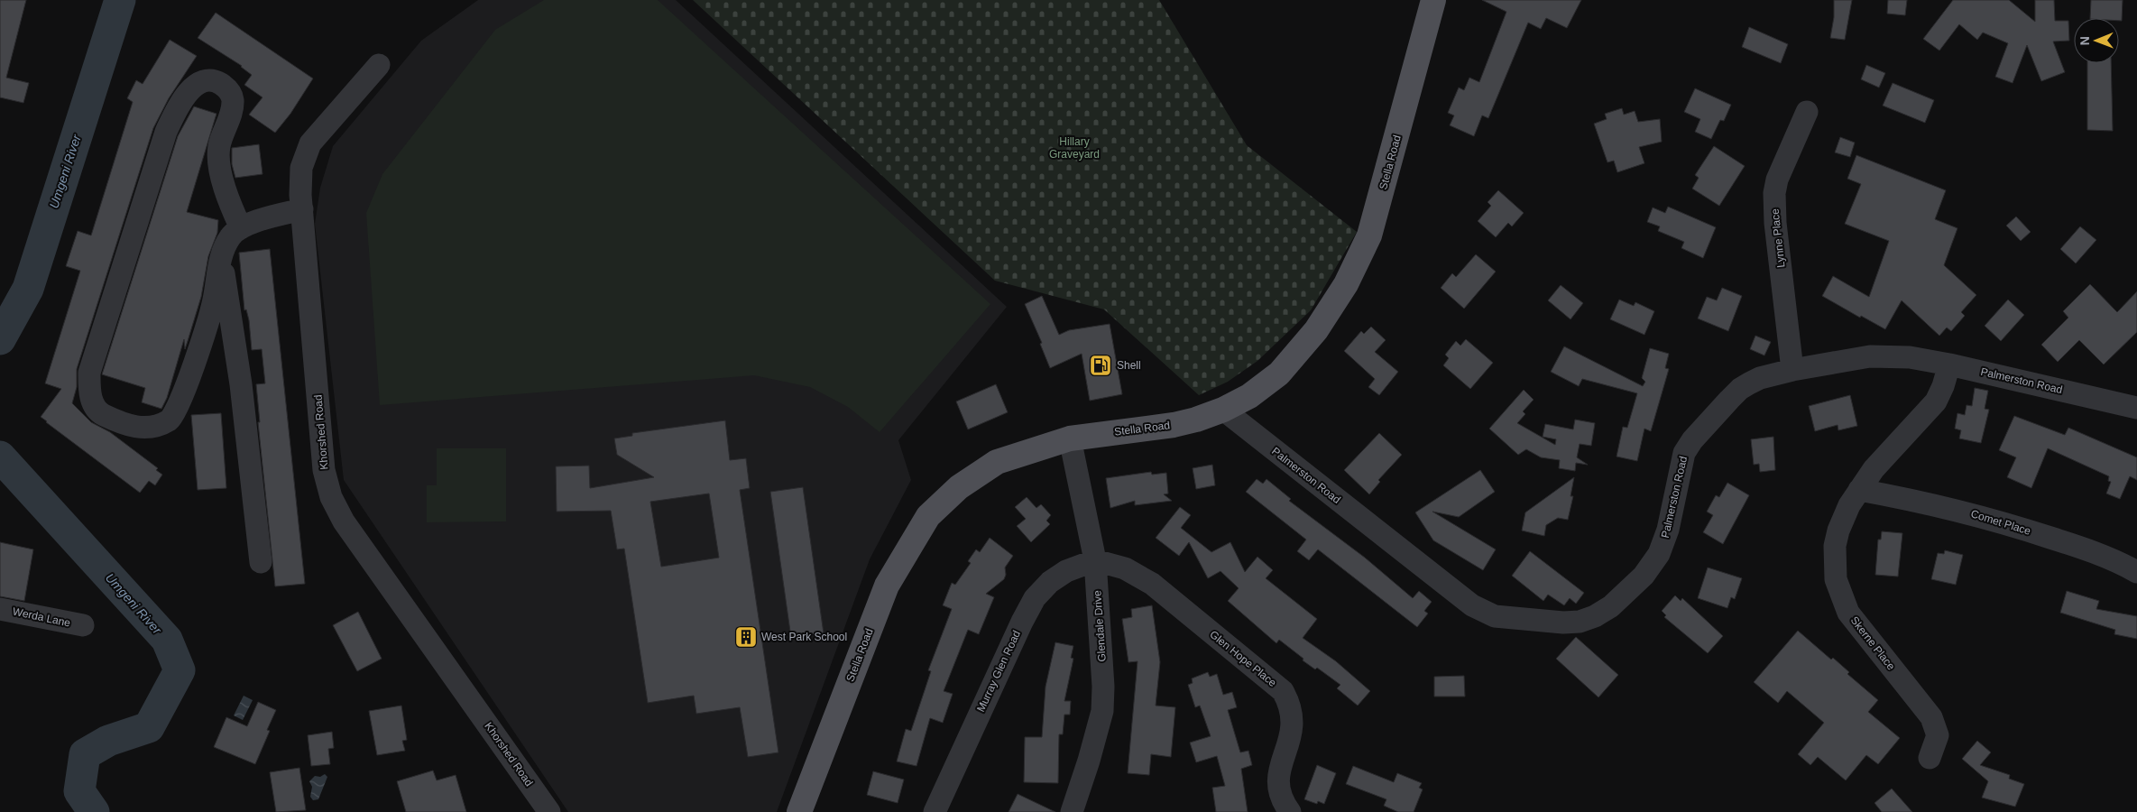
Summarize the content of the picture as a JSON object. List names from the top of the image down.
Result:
{
  "streets": {
    "main road": ["Stella Road"],
    "street": [
      "Lynne Place",
      "Palmerston Road",
      "Khorshed Road",
      "Comet Place",
      "Werda Lane",
      "Glendale Drive",
      "Skerne Place",
      "Glen Hope Place",
      "Murray Glen Road"
    ]
  },
  "crossings": [
    ["Stella Road", "Palmerston Road"],
    ["Stella Road", "Glendale Drive"],
    ["Lynne Place", "Palmerston Road"],
    ["Palmerston Road", "Skerne Place"],
    ["Comet Place", "Skerne Place"],
    ["Glendale Drive", "Glen Hope Place"],
    ["Glendale Drive", "Murray Glen Road"],
    ["Glen Hope Place", "Murray Glen Road"]
  ],
  "water": ["Umgeni River"],
  "parks": ["Hillary Graveyard"],
  "places": {
    "fuel station": ["Shell"],
    "building": ["West Park School"]
  },
  "north": "left"
}
